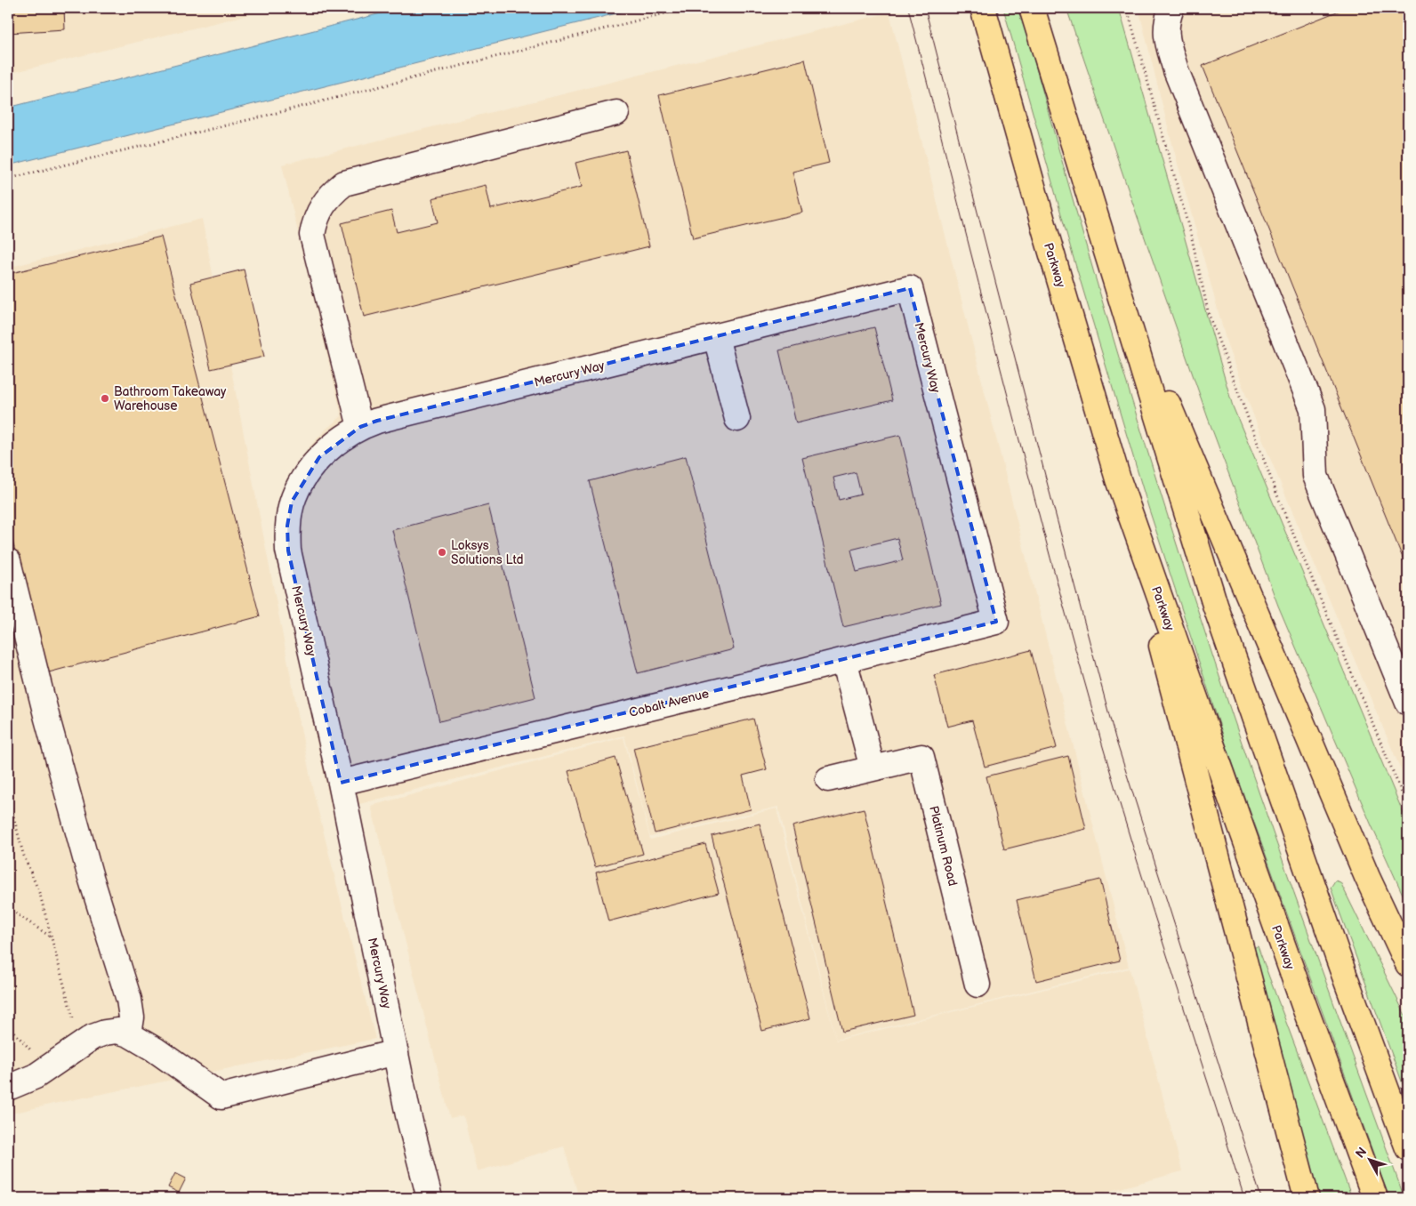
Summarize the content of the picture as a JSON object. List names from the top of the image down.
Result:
{
  "streets": {
    "highway": ["Parkway"],
    "street": ["Mercury Way", "Cobalt Avenue", "Platinum Road"]
  },
  "crossings": [
    ["Mercury Way", "Cobalt Avenue"]
  ],
  "places": ["Bathroom Takeaway Warehouse", "Loksys Solutions Ltd"],
  "north": "top left"
}
